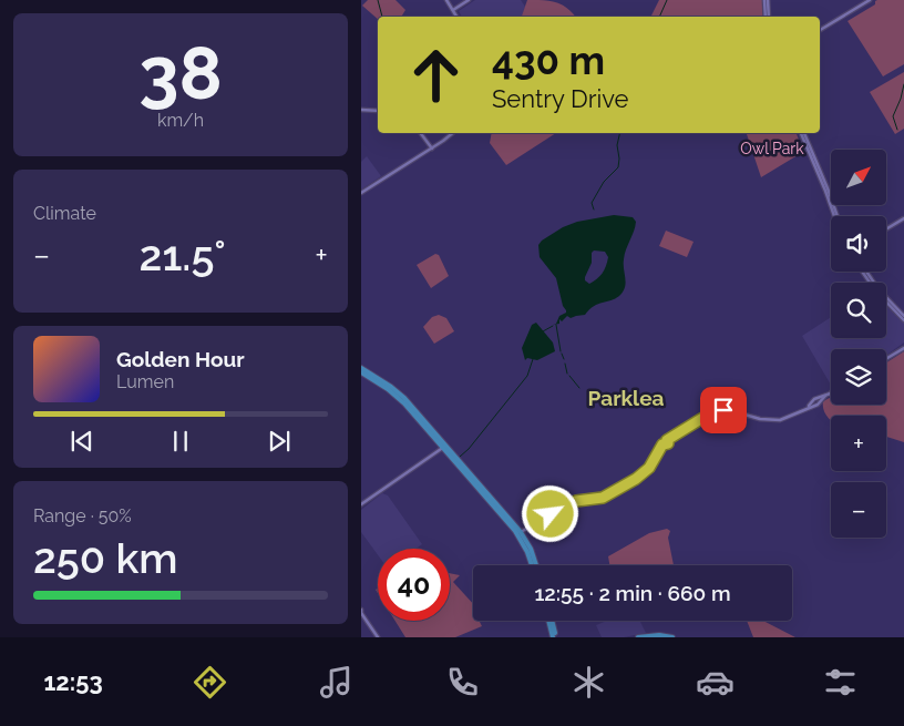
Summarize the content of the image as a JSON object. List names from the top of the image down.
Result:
{
  "districts": ["Parklea"],
  "parks": ["Owl Park"],
  "north": "top right",
  "page": {
    "tile": [
      ["38", "km/h"],
      "Climate",
      ["Range · 50%", "250 km"]
    ],
    "turn": ["430 m", "Sentry Drive"],
    "map_buttons": ["+", "−"],
    "heat": ["−", "21.5°", "+"],
    "song": ["Golden Hour", "Lumen"],
    "limit": "40",
    "trip": "12:55 · 2 min · 660 m",
    "tabs": "12:53"
  }
}
